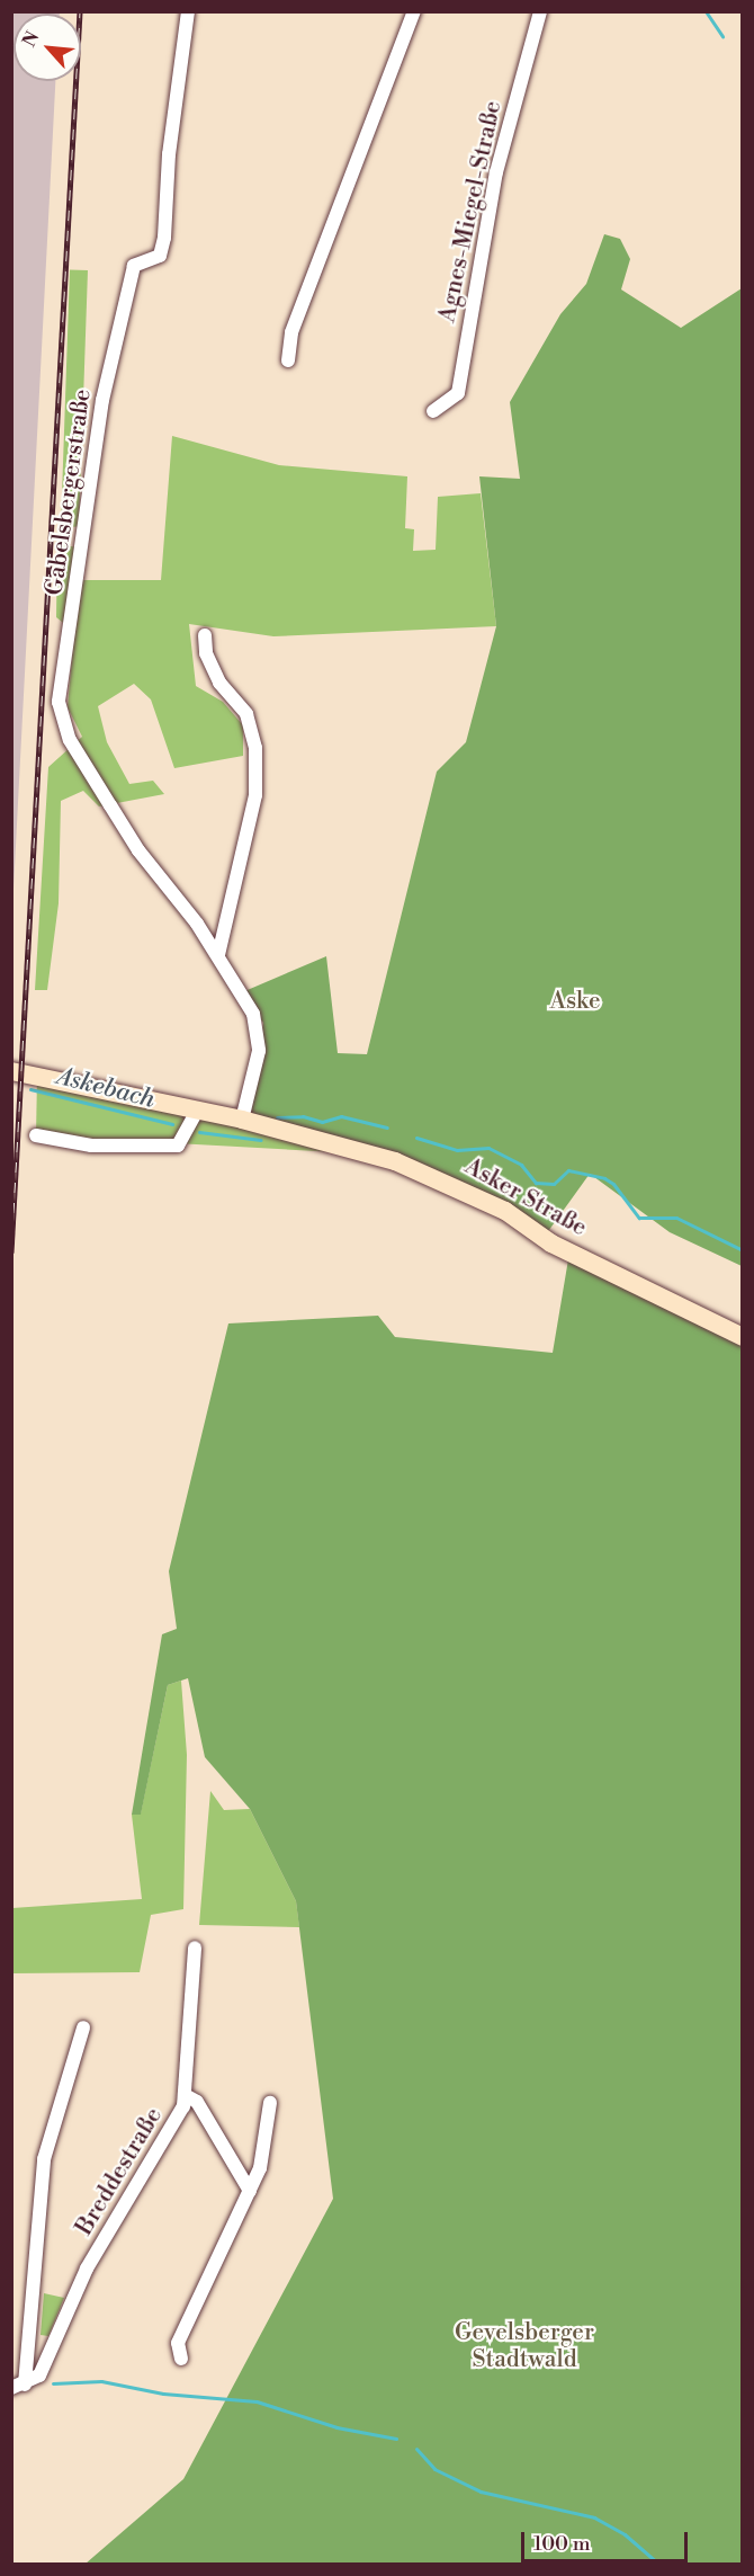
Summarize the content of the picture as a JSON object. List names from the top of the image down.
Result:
{
  "streets": {
    "street": [
      "Agnes-Miegel-Straße",
      "Gabelsbergerstraße",
      "Asker Straße",
      "Breddestraße"
    ]
  },
  "crossings": [
    ["Gabelsbergerstraße", "Asker Straße"]
  ],
  "water": ["Askebach"],
  "parks": ["Aske", "Gevelsberger Stadtwald"],
  "scale_bar": "100 m",
  "north": "top left"
}
